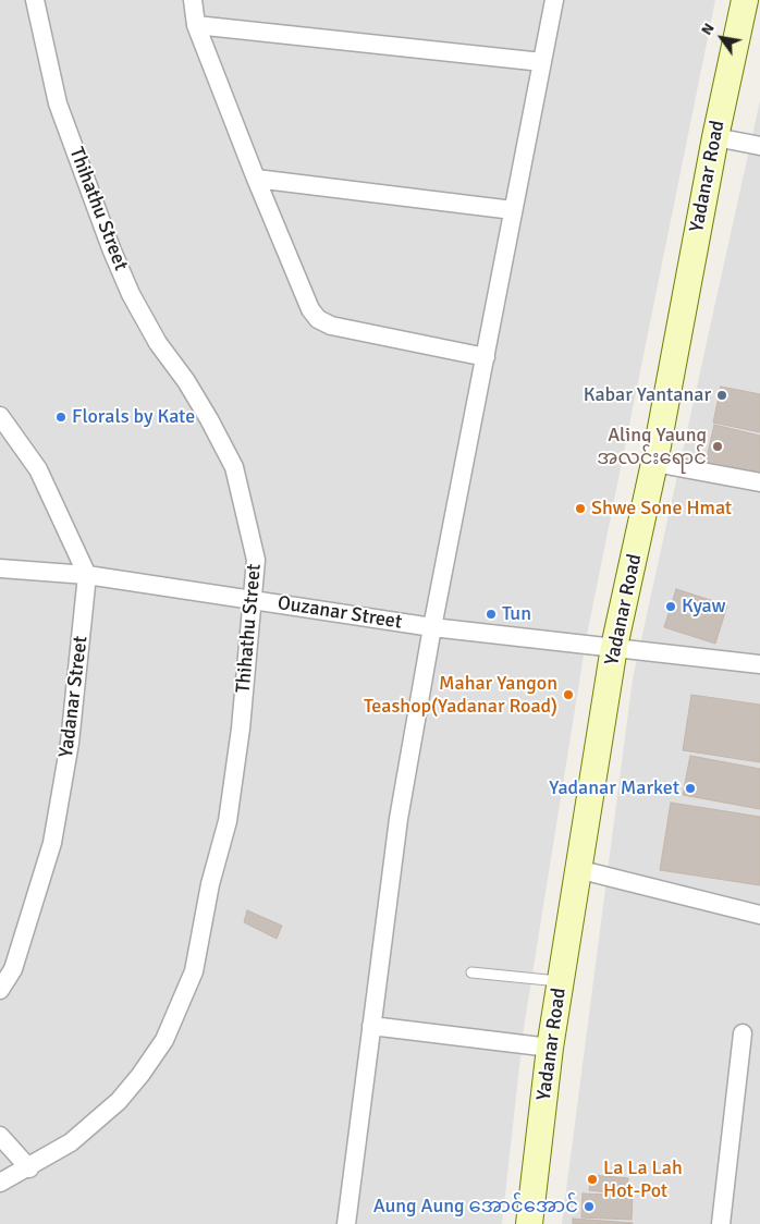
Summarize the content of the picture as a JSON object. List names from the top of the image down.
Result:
{
  "streets": {
    "main road": ["Yadanar Road"],
    "street": ["Thihathu Street", "Ouzanar Street", "Yadanar Street"]
  },
  "crossings": [
    ["Yadanar Road", "Ouzanar Street"],
    ["Thihathu Street", "Ouzanar Street"],
    ["Ouzanar Street", "Yadanar Street"]
  ],
  "places": [
    "Kabar Yantanar",
    "Florals by Kate",
    "Aling Yaung အလင်းရောင်",
    "Shwe Sone Hmat",
    "Kyaw",
    "Tun",
    "Mahar Yangon Teashop(Yadanar Road)",
    "Yadanar Market",
    "La La Lah Hot-Pot",
    "Aung Aung အောင်အောင်"
  ],
  "north": "top left"
}
